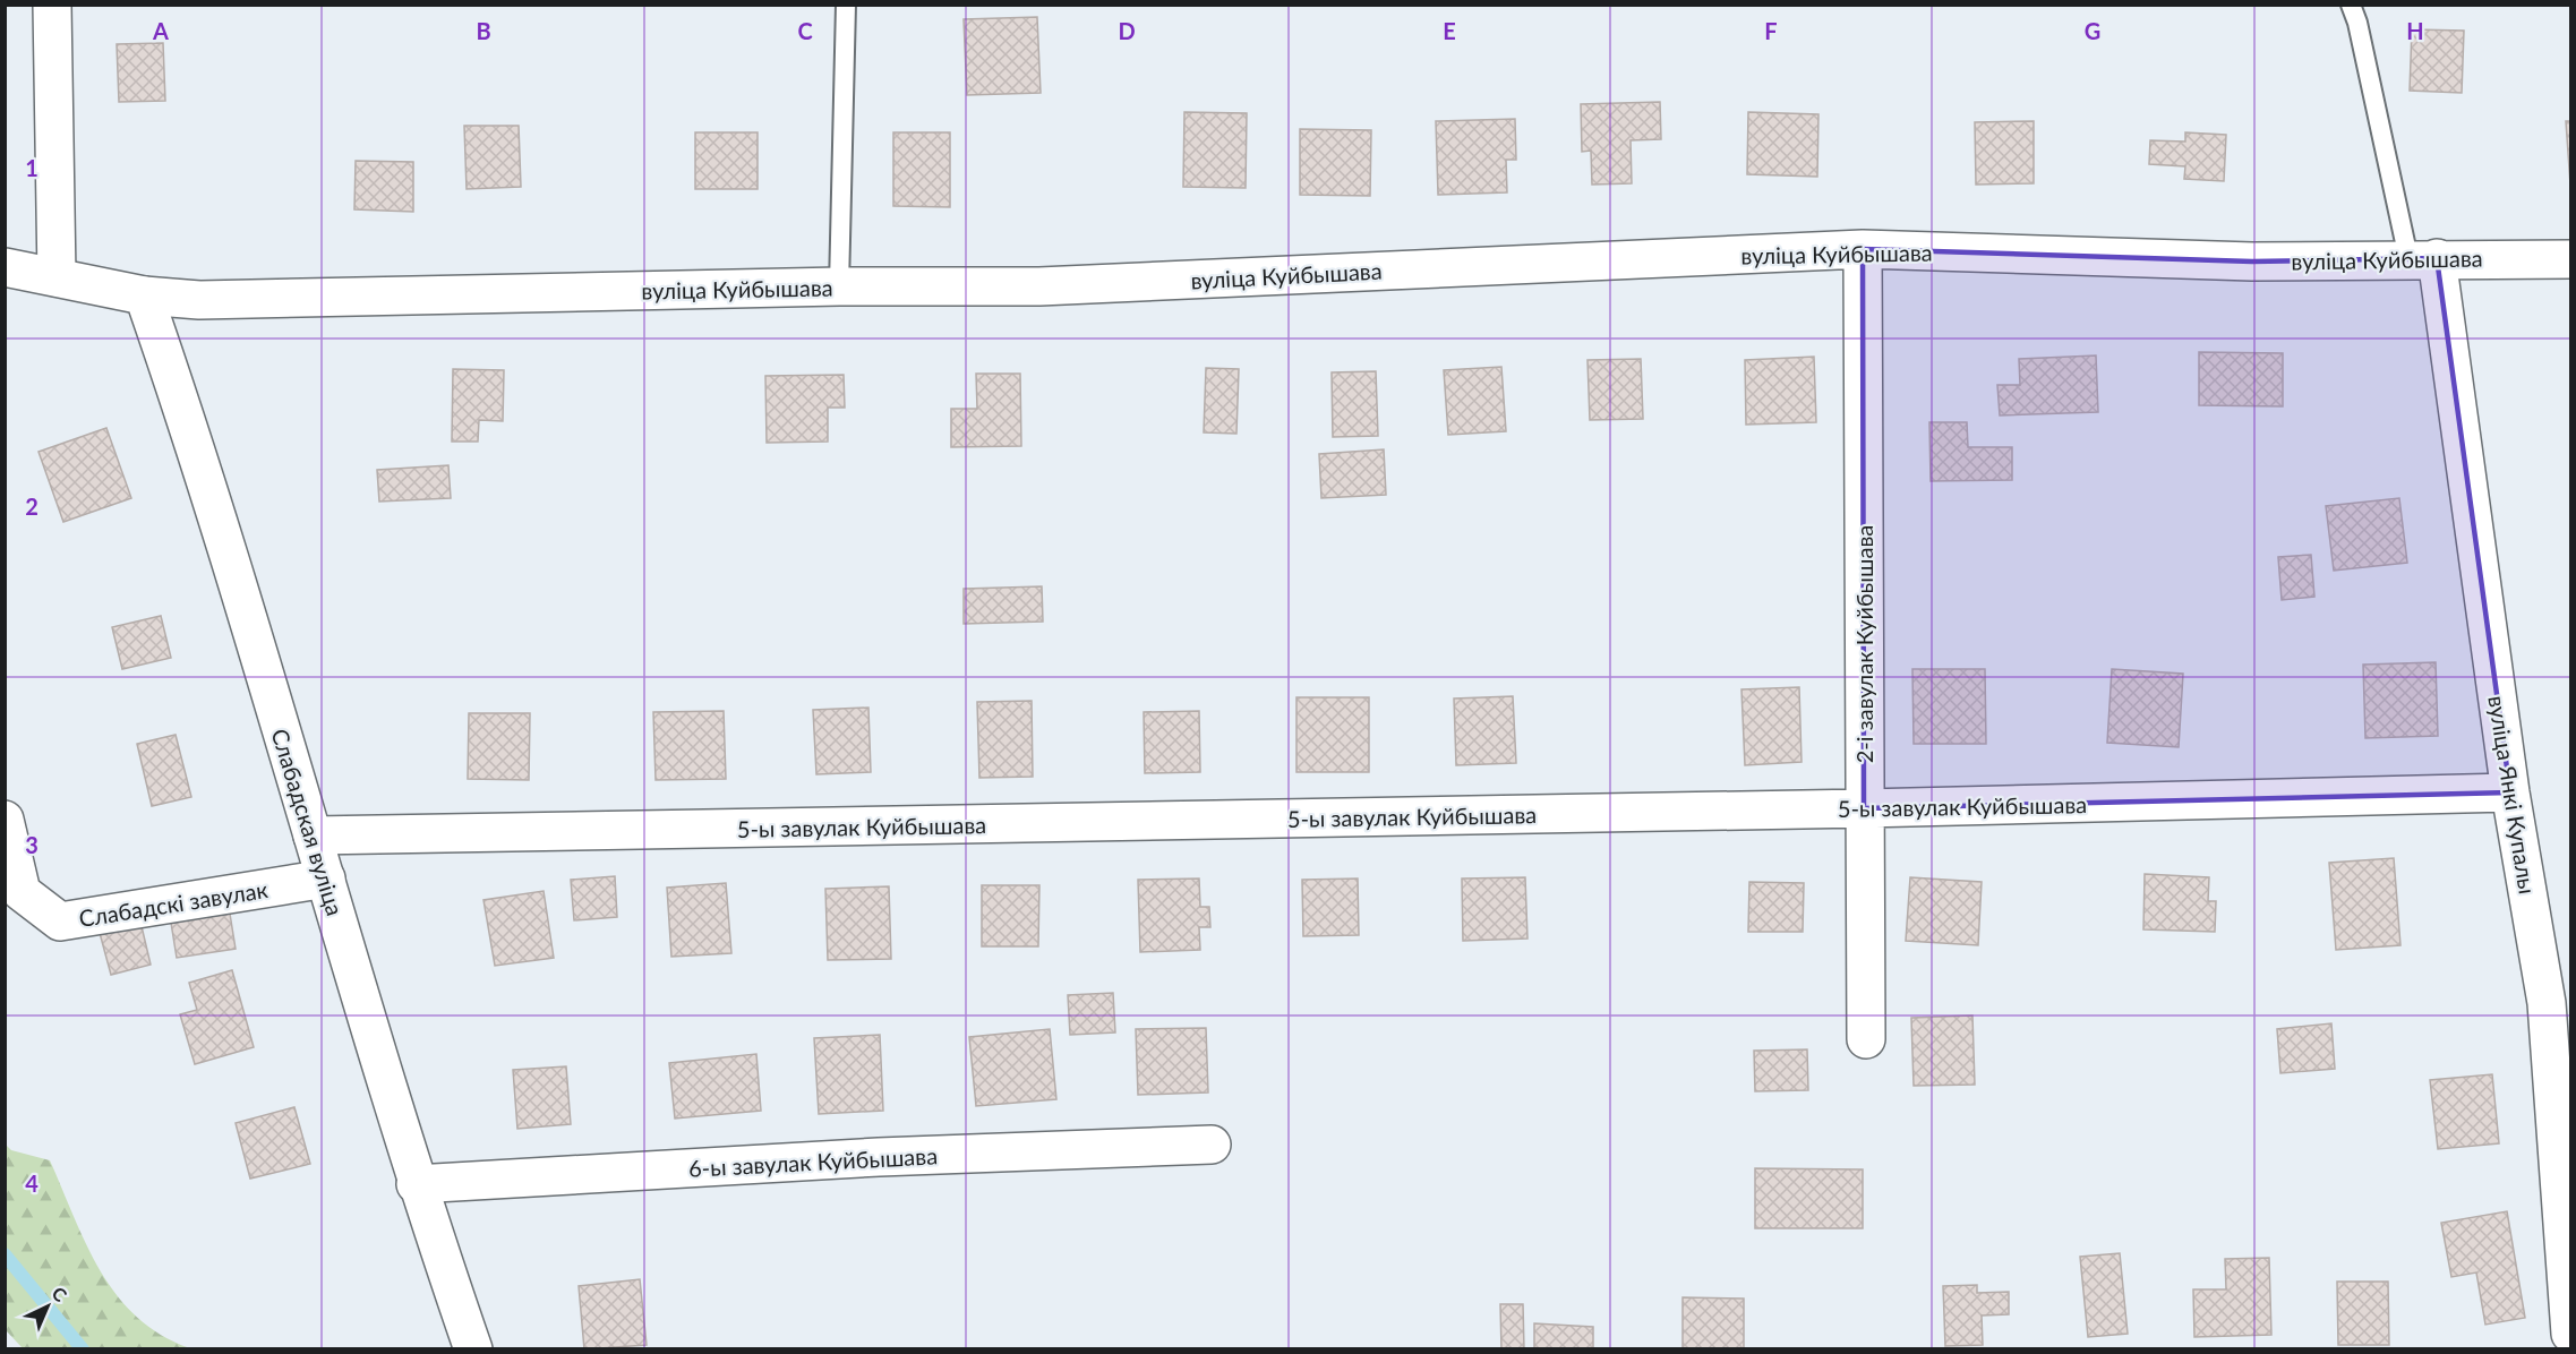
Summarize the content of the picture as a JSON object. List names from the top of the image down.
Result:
{
  "streets": {
    "street": [
      "вуліца Куйбышава",
      "2-і завулак Куйбышава",
      "вуліца Янкі Купалы",
      "5-ы завулак Куйбышава",
      "Слабадская вуліца",
      "Слабадскі завулак",
      "6-ы завулак Куйбышава"
    ]
  },
  "crossings": [
    ["вуліца Куйбышава", "2-і завулак Куйбышава"],
    ["вуліца Куйбышава", "вуліца Янкі Купалы"],
    ["вуліца Куйбышава", "Слабадская вуліца"],
    ["2-і завулак Куйбышава", "5-ы завулак Куйбышава"],
    ["вуліца Янкі Купалы", "5-ы завулак Куйбышава"],
    ["5-ы завулак Куйбышава", "Слабадская вуліца"],
    ["Слабадская вуліца", "Слабадскі завулак"],
    ["Слабадская вуліца", "6-ы завулак Куйбышава"]
  ],
  "north": "top right",
  "grid": {
    "columns": [
      "A",
      "B",
      "C",
      "D",
      "E",
      "F",
      "G",
      "H"
    ],
    "rows": [
      "1",
      "2",
      "3",
      "4"
    ]
  }
}
